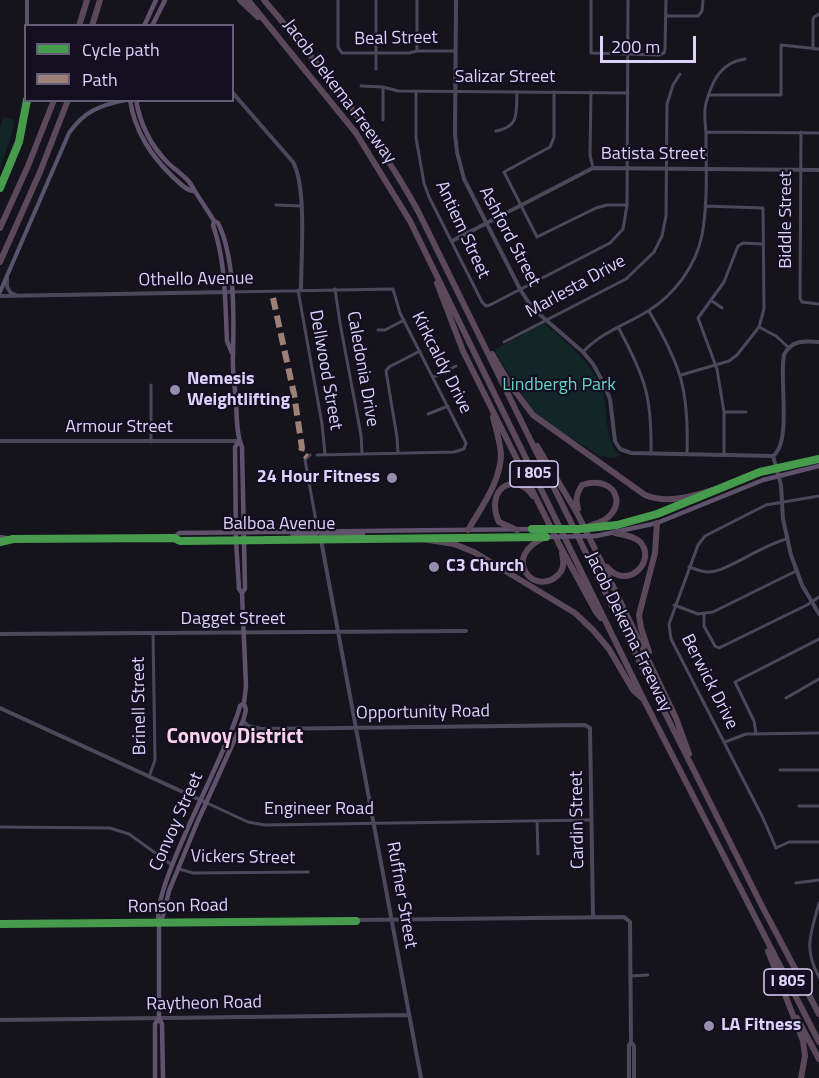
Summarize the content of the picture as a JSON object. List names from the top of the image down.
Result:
{
  "streets": {
    "highway": ["Jacob Dekema Freeway", "I 805"],
    "main road": ["Balboa Avenue", "Convoy Street"],
    "street": [
      "Beal Street",
      "Salizar Street",
      "Batista Street",
      "Biddle Street",
      "Antiem Street",
      "Ashford Street",
      "Othello Avenue",
      "Marlesta Drive",
      "Kirkcaldy Drive",
      "Caledonia Drive",
      "Dellwood Street",
      "Armour Street",
      "Dagget Street",
      "Berwick Drive",
      "Brinell Street",
      "Opportunity Road",
      "Engineer Road",
      "Cardin Street",
      "Vickers Street",
      "Ruffner Street",
      "Ronson Road",
      "Raytheon Road"
    ]
  },
  "crossings": [
    ["Beal Street", "Ashford Street"],
    ["Salizar Street", "Antiem Street"],
    ["Salizar Street", "Ashford Street"],
    ["Batista Street", "Biddle Street"],
    ["Batista Street", "Antiem Street"],
    ["Batista Street", "Ashford Street"],
    ["Batista Street", "Marlesta Drive"],
    ["Antiem Street", "Ashford Street"],
    ["Ashford Street", "Marlesta Drive"],
    ["Othello Avenue", "Kirkcaldy Drive"],
    ["Othello Avenue", "Caledonia Drive"],
    ["Othello Avenue", "Dellwood Street"],
    ["Othello Avenue", "Convoy Street"],
    ["Armour Street", "Convoy Street"],
    ["Balboa Avenue", "Convoy Street"],
    ["Balboa Avenue", "Ruffner Street"],
    ["Dagget Street", "Brinell Street"],
    ["Dagget Street", "Convoy Street"],
    ["Dagget Street", "Ruffner Street"],
    ["Brinell Street", "Engineer Road"],
    ["Opportunity Road", "Cardin Street"],
    ["Opportunity Road", "Convoy Street"],
    ["Opportunity Road", "Ruffner Street"],
    ["Engineer Road", "Cardin Street"],
    ["Engineer Road", "Convoy Street"],
    ["Engineer Road", "Ruffner Street"],
    ["Cardin Street", "Ronson Road"],
    ["Convoy Street", "Vickers Street"],
    ["Convoy Street", "Ronson Road"],
    ["Convoy Street", "Raytheon Road"],
    ["Ruffner Street", "Ronson Road"],
    ["Ruffner Street", "Raytheon Road"]
  ],
  "districts": ["Convoy District"],
  "parks": ["Lindbergh Park"],
  "places": [
    "Nemesis Weightlifting",
    "24 Hour Fitness",
    "C3 Church",
    "LA Fitness"
  ],
  "legend": ["Cycle path", "Path"],
  "scale_bar": "200 m"
}
